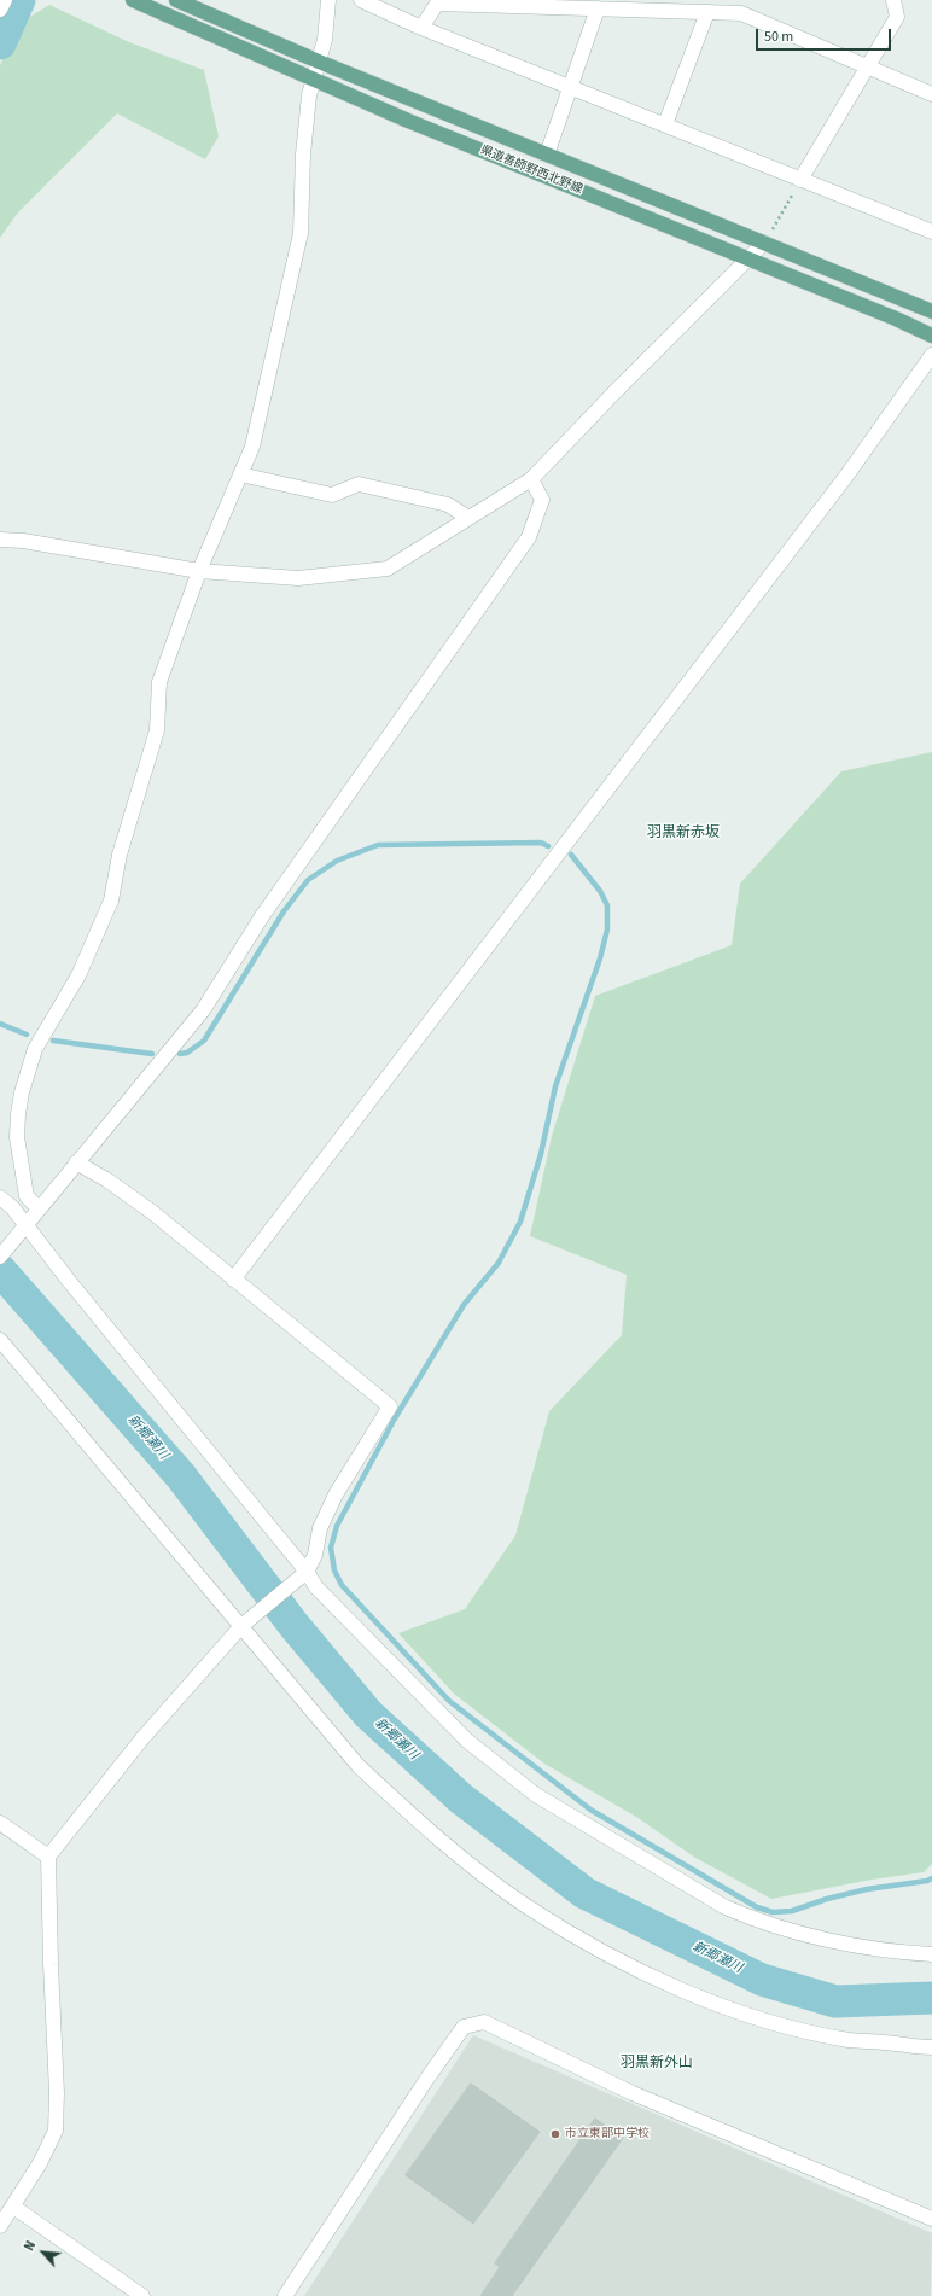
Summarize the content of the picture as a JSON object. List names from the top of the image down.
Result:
{
  "streets": {
    "main road": ["県道善師野西北野線"]
  },
  "districts": ["羽黒新赤坂", "羽黒新外山"],
  "water": ["新郷瀬川"],
  "places": ["市立東部中学校"],
  "scale_bar": "50 m",
  "north": "top left"
}
